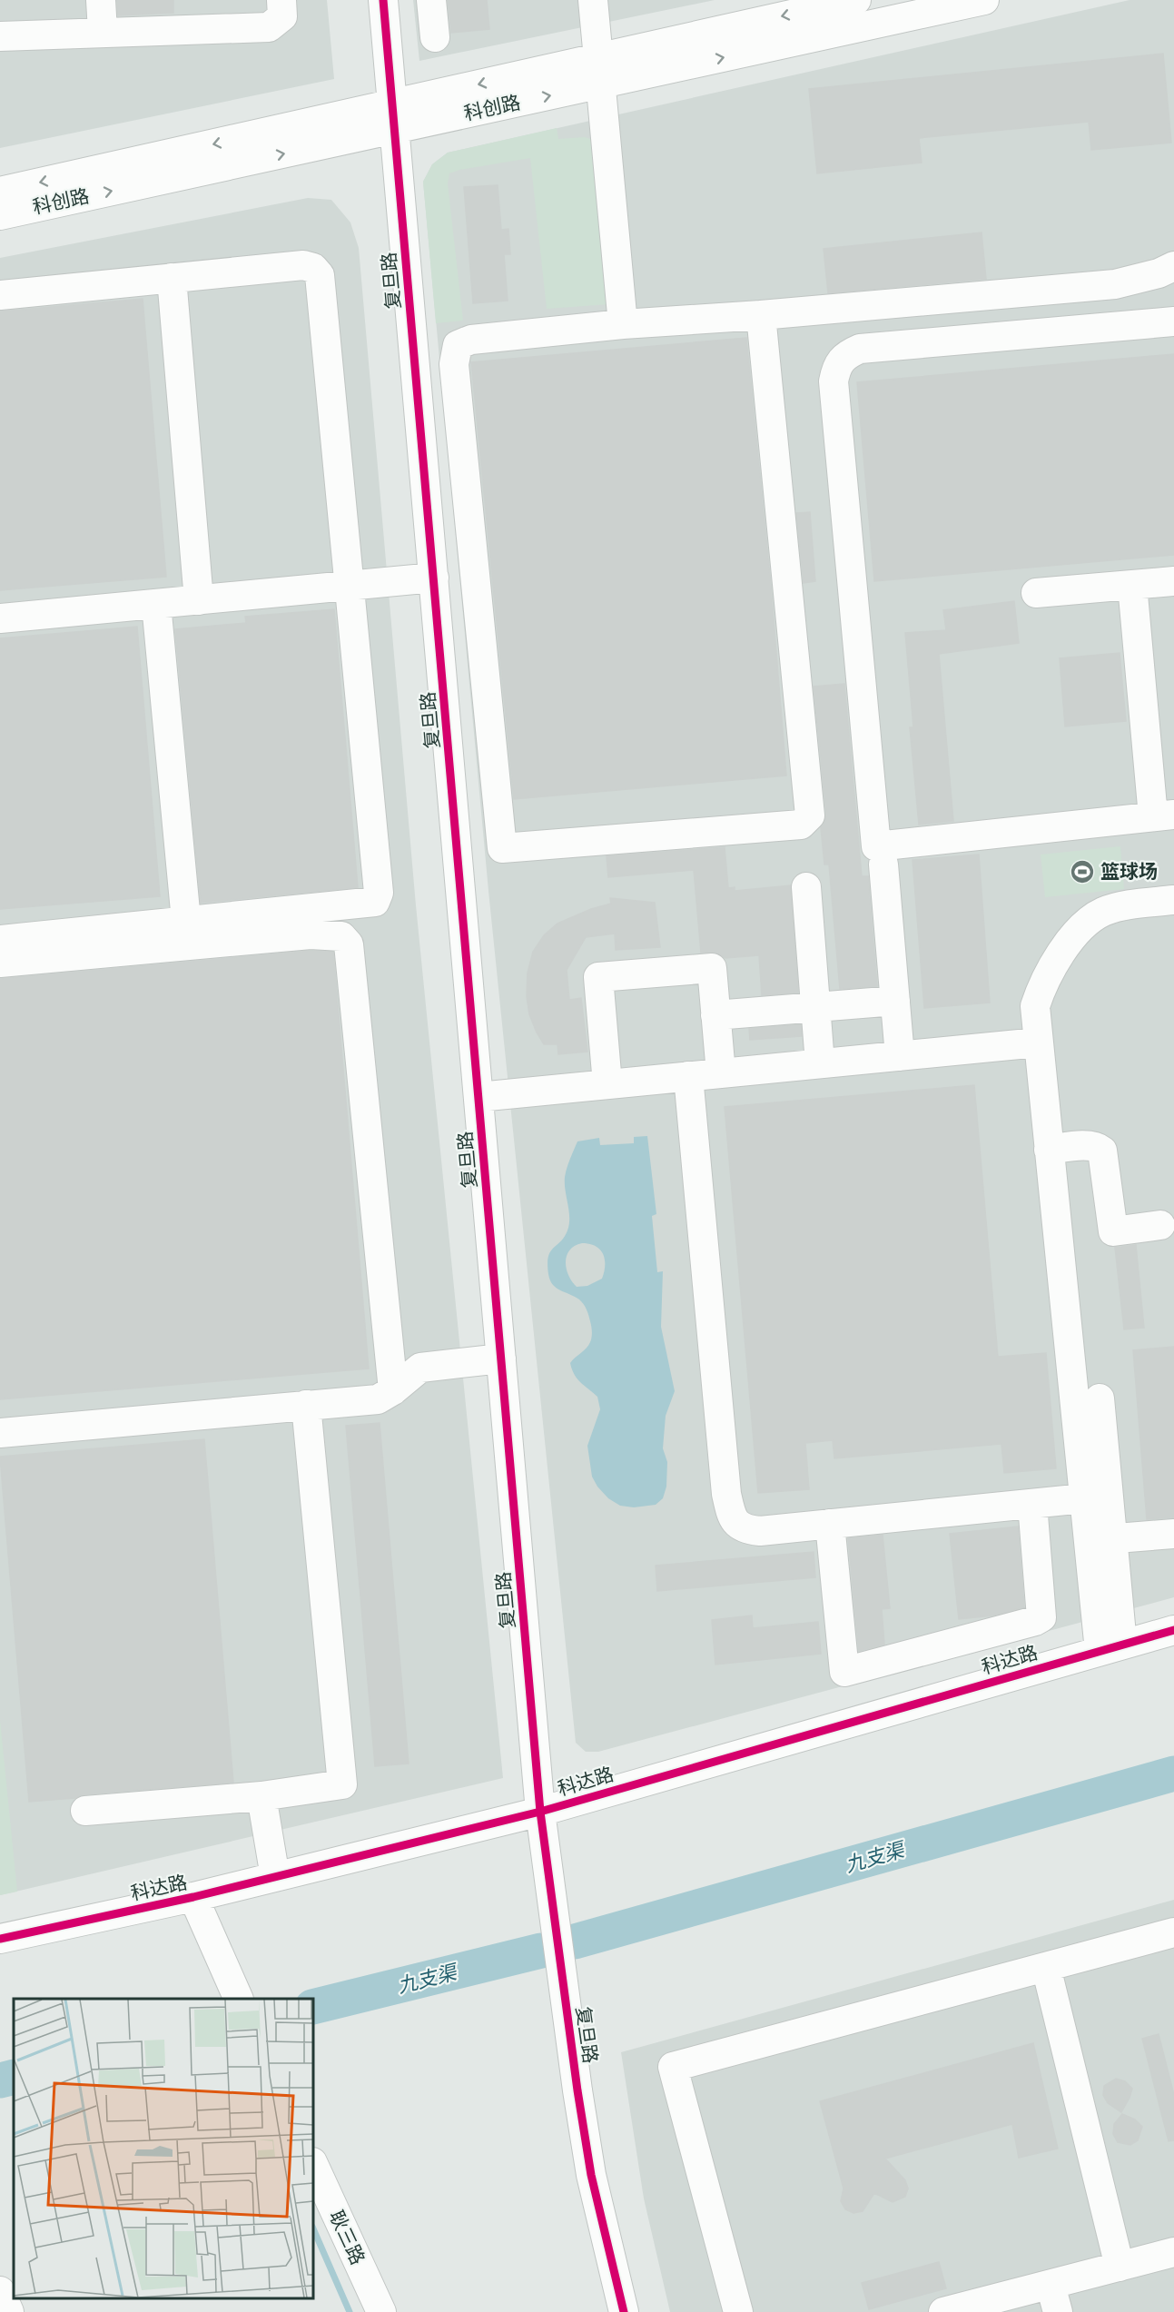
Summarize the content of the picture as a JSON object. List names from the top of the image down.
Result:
{
  "streets": {
    "street": [
      "科创路",
      "复旦路",
      "科达路",
      "耿三路"
    ]
  },
  "crossings": [
    ["科创路", "复旦路"],
    ["复旦路", "科达路"]
  ],
  "water": ["九支渠"],
  "places": {
    "sports": ["篮球场"]
  }
}
